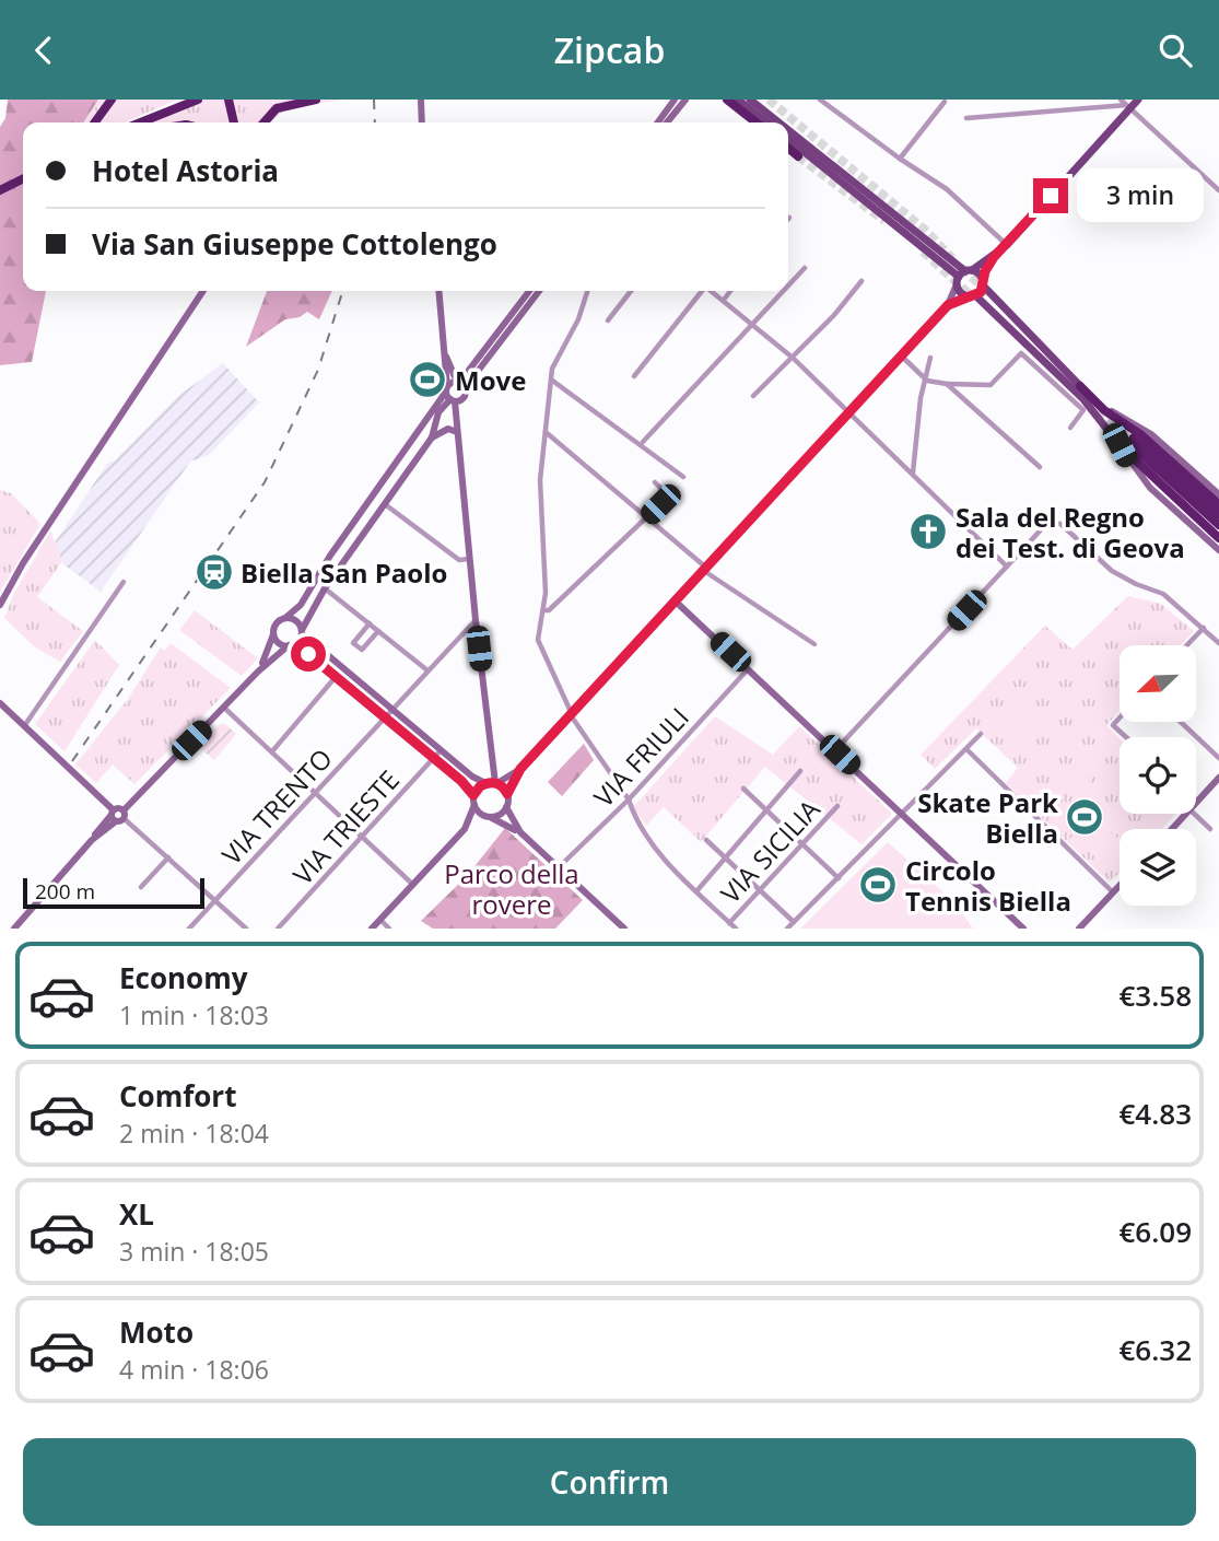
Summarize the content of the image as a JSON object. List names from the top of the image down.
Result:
{
  "streets": {
    "street": [
      "VIA FRIULI",
      "VIA TRENTO",
      "VIA TRIESTE",
      "VIA SICILIA"
    ]
  },
  "parks": ["Parco della rovere"],
  "places": {
    "sports": ["Move", "Skate Park Biella", "Circolo Tennis Biella"],
    "church": ["Sala del Regno dei Test. di Geova"],
    "station": ["Biella San Paolo"]
  },
  "scale_bar": "200 m",
  "north": "bottom left",
  "page": {
    "header": "Zipcab",
    "banner": ["Hotel Astoria", "Via San Giuseppe Cottolengo"],
    "bubble": "3 min",
    "scale": "200 m",
    "list": [
      {
        "name": "Economy",
        "note": "1 min · 18:03",
        "value": "€3.58"
      },
      {
        "name": "Comfort",
        "note": "2 min · 18:04",
        "value": "€4.83"
      },
      {
        "name": "XL",
        "note": "3 min · 18:05",
        "value": "€6.09"
      },
      {
        "name": "Moto",
        "note": "4 min · 18:06",
        "value": "€6.32"
      }
    ],
    "buttons": "Confirm"
  }
}
